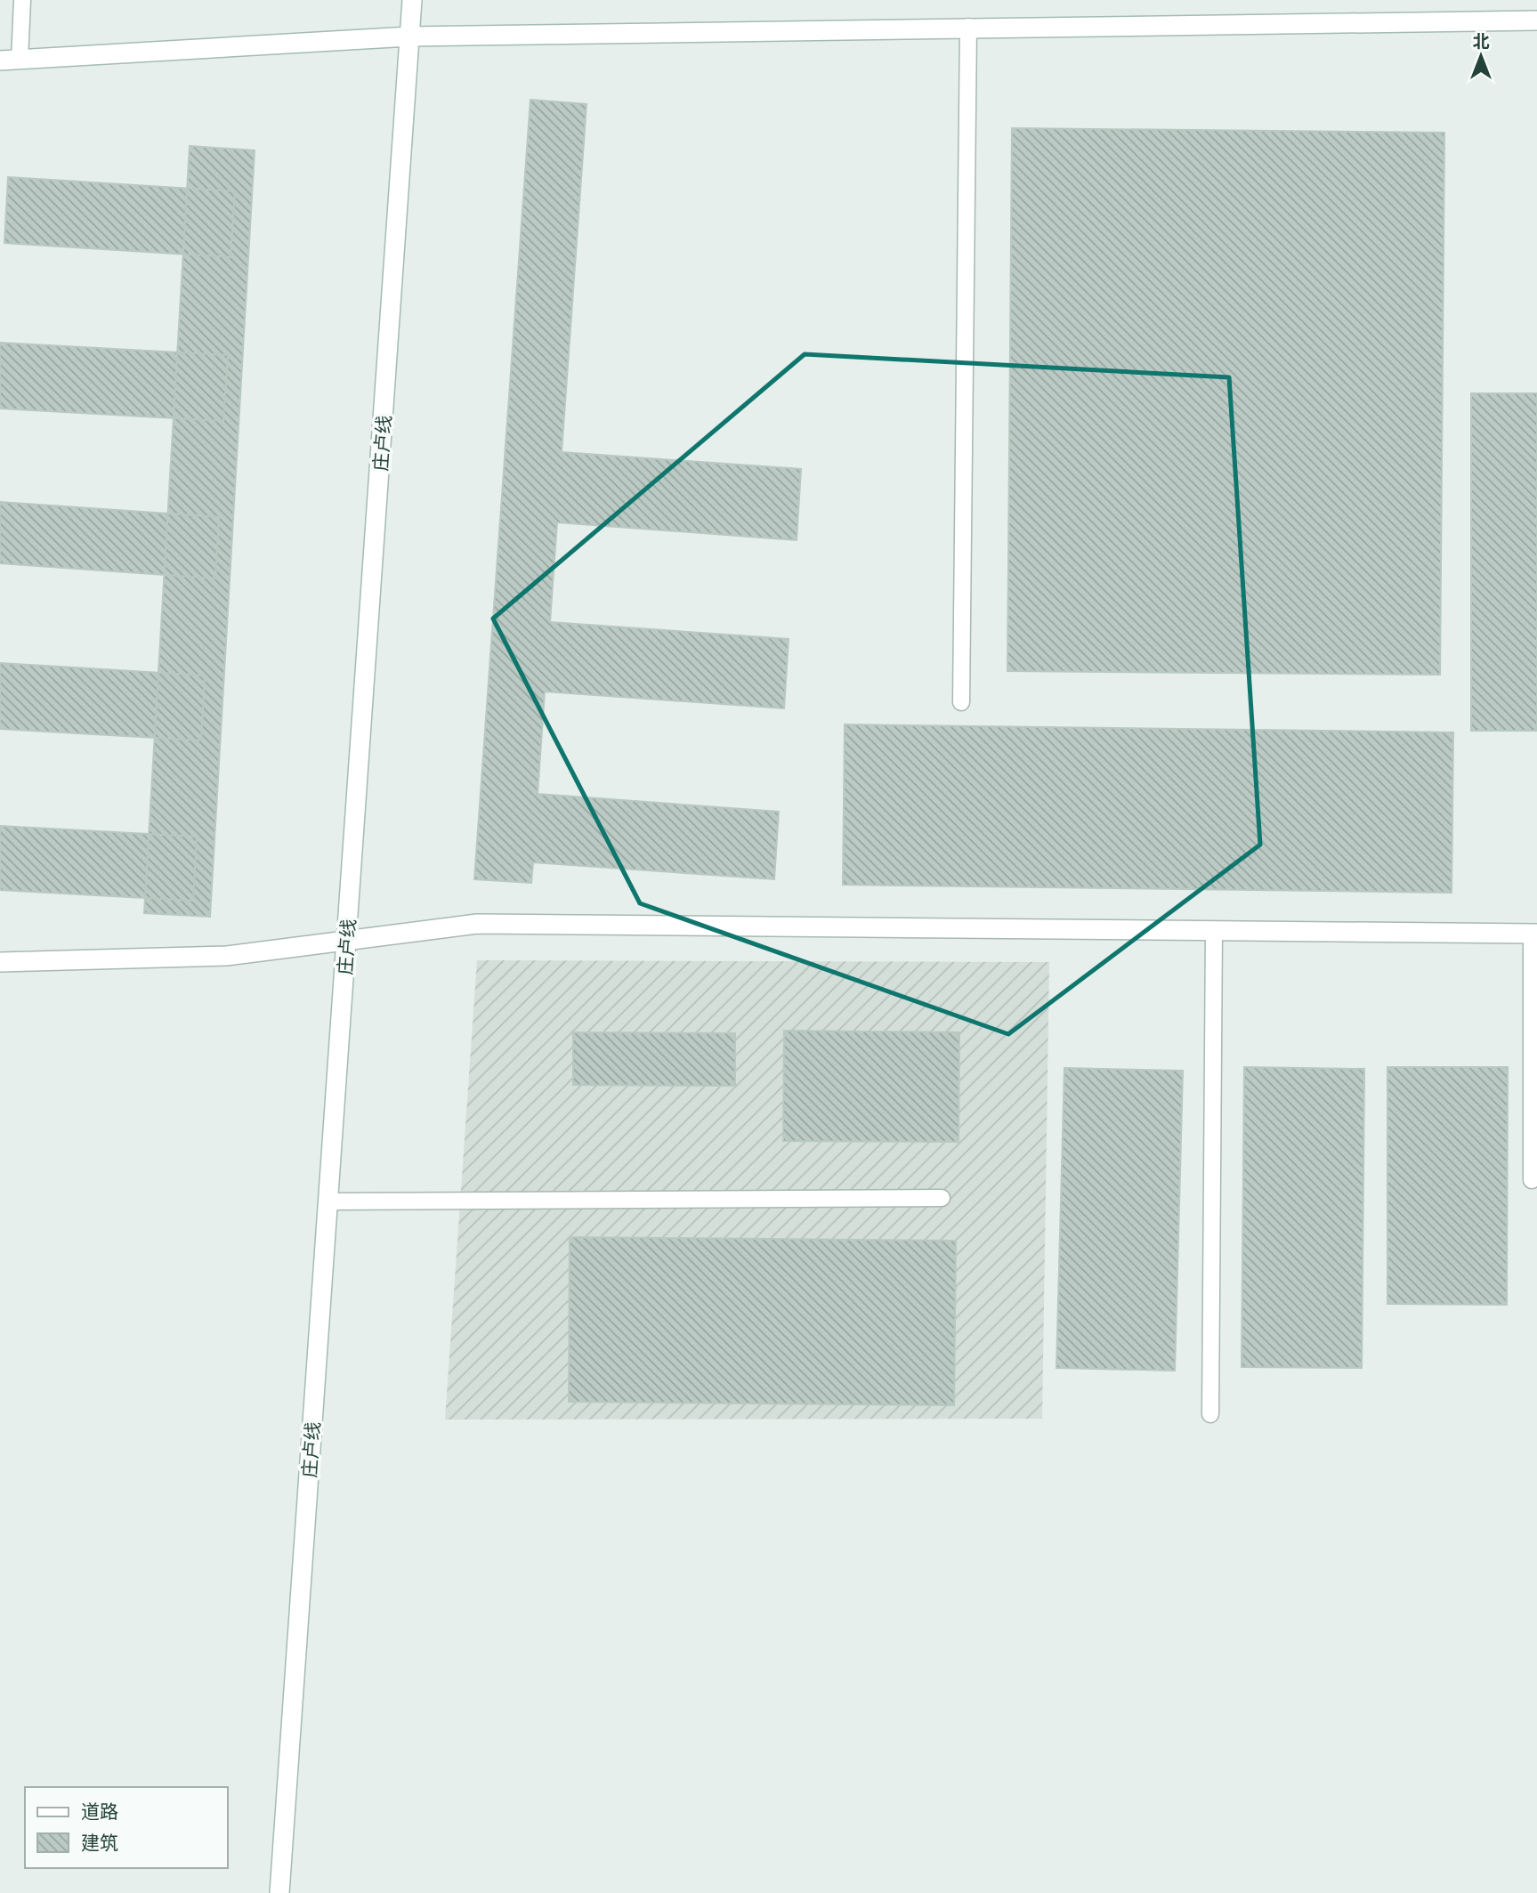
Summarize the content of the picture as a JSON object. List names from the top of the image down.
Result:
{
  "streets": {
    "street": ["庄卢线"]
  },
  "legend": ["道路", "建筑"],
  "north": "top"
}
